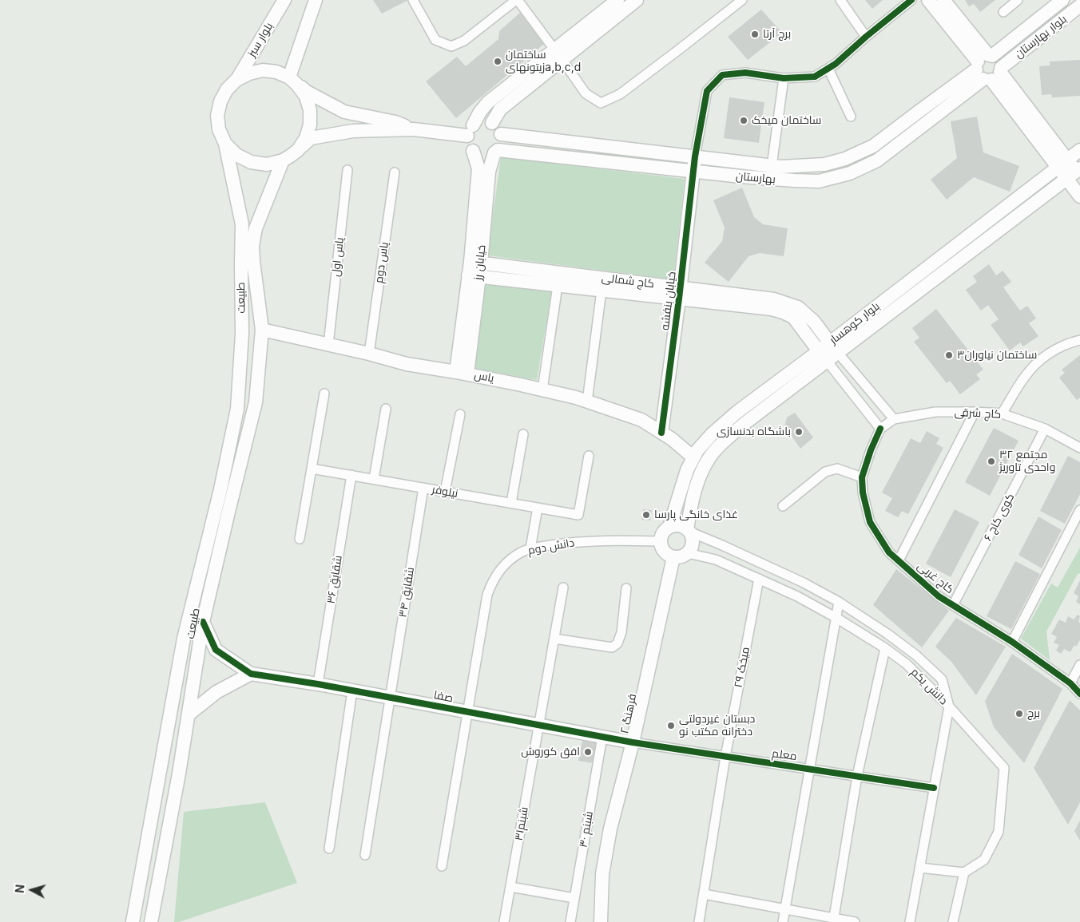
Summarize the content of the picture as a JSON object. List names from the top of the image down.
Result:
{
  "streets": {
    "main road": [
      "بلوار بهارستان",
      "بلوار سبز",
      "بهارستان",
      "خیابان رز",
      "کاج شمالی",
      "طبیعت",
      "خیابان بنفشه",
      "بلوار کوهسار",
      "یاس",
      "صفا",
      "فرهنگ ۲"
    ],
    "street": [
      "یاس اول",
      "یاس دوم",
      "کاج شرقی",
      "نیلوفر",
      "کوی کاج ۶",
      "دانش دوم",
      "کاج غربی",
      "شقایق ۳۶",
      "شقایق ۳۴",
      "میخک ۲۹",
      "دانش یکم",
      "معلم",
      "شبنم۳۱",
      "شبنم ۳۰"
    ]
  },
  "crossings": [
    ["بلوار بهارستان", "بهارستان"],
    ["بلوار سبز", "طبیعت"],
    ["بهارستان", "خیابان رز"],
    ["بهارستان", "خیابان بنفشه"],
    ["یاس اول", "یاس"],
    ["یاس دوم", "یاس"],
    ["خیابان رز", "کاج شمالی"],
    ["خیابان رز", "یاس"],
    ["کاج شمالی", "خیابان بنفشه"],
    ["کاج شمالی", "بلوار کوهسار"],
    ["طبیعت", "یاس"],
    ["خیابان بنفشه", "یاس"],
    ["بلوار کوهسار", "یاس"],
    ["بلوار کوهسار", "دانش دوم"],
    ["بلوار کوهسار", "دانش یکم"],
    ["بلوار کوهسار", "فرهنگ ۲"],
    ["کاج شرقی", "کوی کاج ۶"],
    ["نیلوفر", "شقایق ۳۶"],
    ["نیلوفر", "شقایق ۳۴"],
    ["کوی کاج ۶", "کاج غربی"],
    ["دانش دوم", "دانش یکم"],
    ["دانش دوم", "صفا"],
    ["دانش دوم", "فرهنگ ۲"],
    ["شقایق ۳۶", "صفا"],
    ["شقایق ۳۴", "صفا"],
    ["میخک ۲۹", "دانش یکم"],
    ["میخک ۲۹", "معلم"],
    ["دانش یکم", "فرهنگ ۲"],
    ["صفا", "فرهنگ ۲"],
    ["صفا", "معلم"],
    ["صفا", "شبنم۳۱"],
    ["صفا", "شبنم ۳۰"],
    ["فرهنگ ۲", "معلم"]
  ],
  "places": [
    "برج آرتا",
    "ساختمان زیتونهایa,b,c,d",
    "ساختمان میخک",
    "ساختمان نیاوران۳",
    "باشگاه بدنسازی",
    "مجتمع ۳۲ واحدی تاوریژ",
    "غذای خانگی پارسا",
    "برج",
    "دبستان غیردولتی دخترانه مکتب نو",
    "افق کوروش"
  ],
  "north": "left"
}
